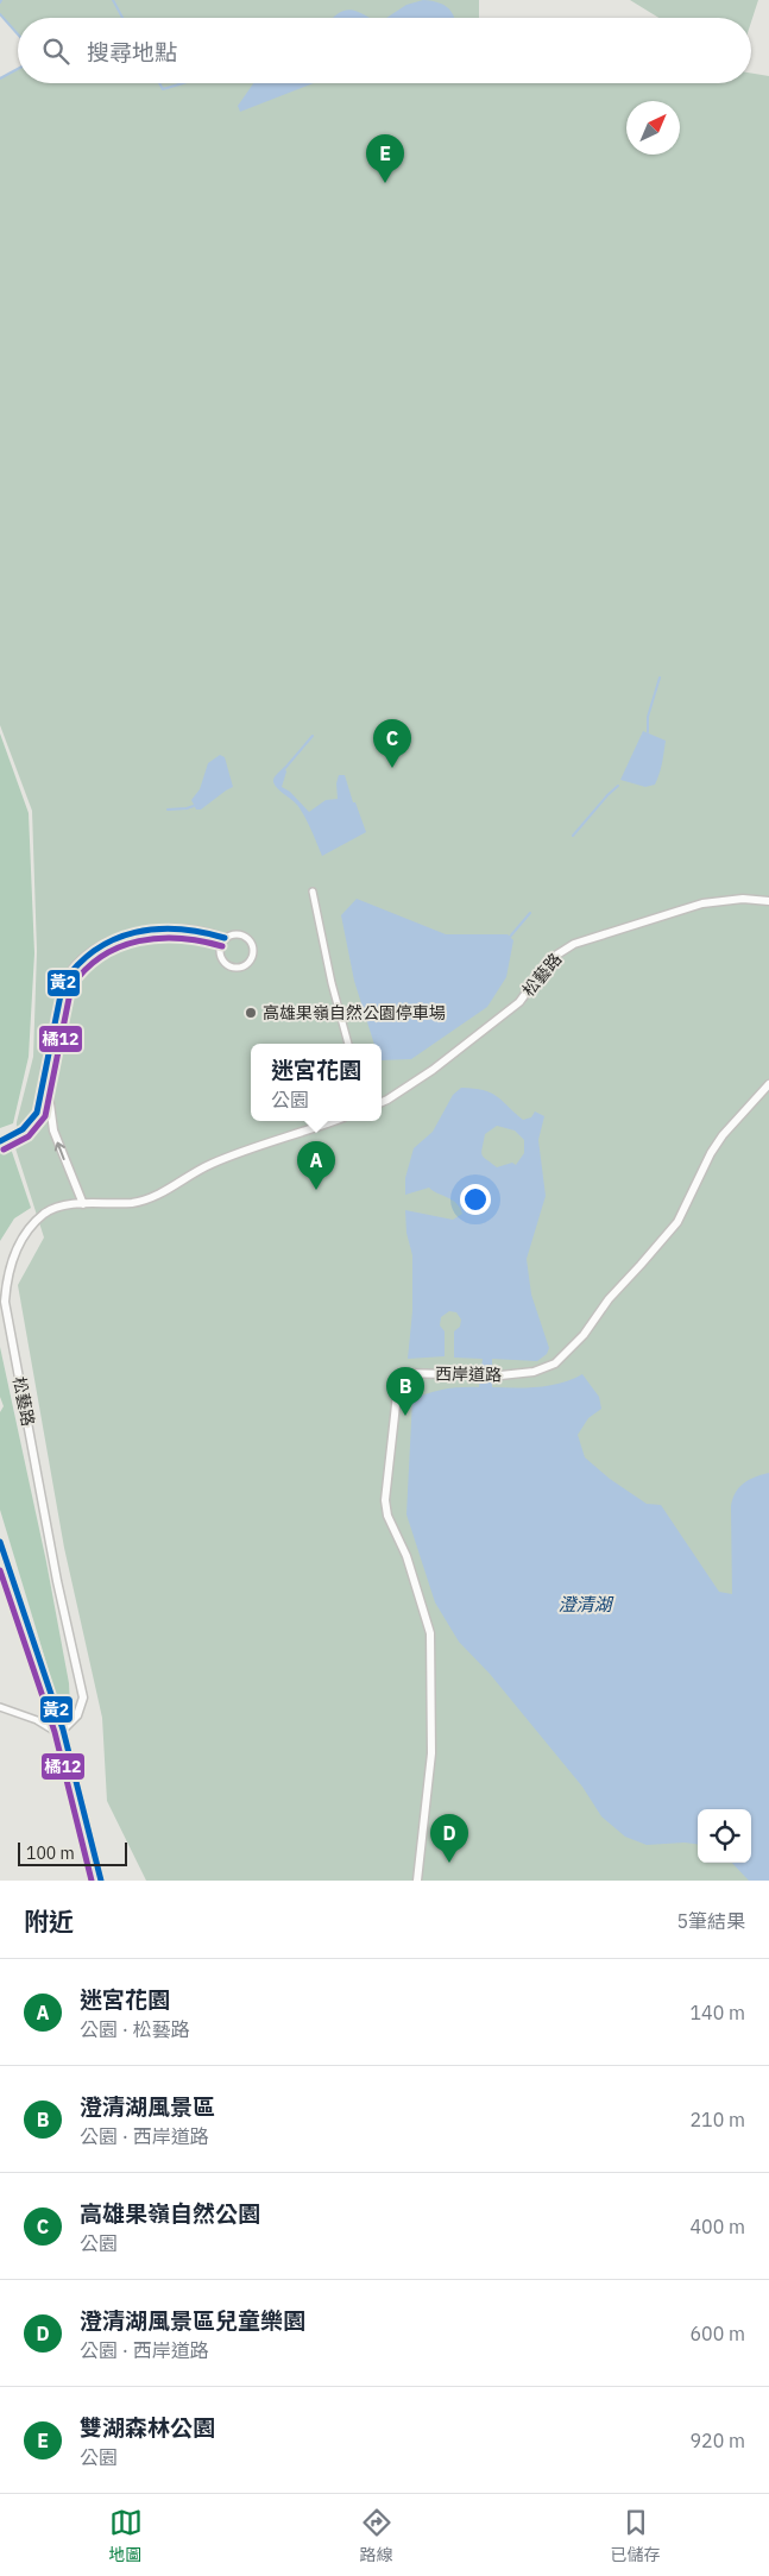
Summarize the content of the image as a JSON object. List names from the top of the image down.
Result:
{
  "streets": {
    "street": ["松藝路", "西岸道路"]
  },
  "water": ["澄清湖"],
  "places": ["高雄果嶺自然公園停車場"],
  "lines": ["transit line 黃2", "transit line 橘12"],
  "scale_bar": "100 m",
  "north": "top right",
  "page": {
    "search": "搜尋地點",
    "pins": [
      "E",
      "C",
      "A",
      "B",
      "D"
    ],
    "popup": ["迷宮花園", "公園"],
    "scale": "100 m",
    "heading": ["附近", "5筆結果"],
    "list": [
      {
        "mark": "A",
        "name": "迷宮花園",
        "note": "公園 · 松藝路",
        "value": "140 m"
      },
      {
        "mark": "B",
        "name": "澄清湖風景區",
        "note": "公園 · 西岸道路",
        "value": "210 m"
      },
      {
        "mark": "C",
        "name": "高雄果嶺自然公園",
        "note": "公園",
        "value": "400 m"
      },
      {
        "mark": "D",
        "name": "澄清湖風景區兒童樂園",
        "note": "公園 · 西岸道路",
        "value": "600 m"
      },
      {
        "mark": "E",
        "name": "雙湖森林公園",
        "note": "公園",
        "value": "920 m"
      }
    ],
    "nav": ["地圖", "路線", "已儲存"]
  }
}
